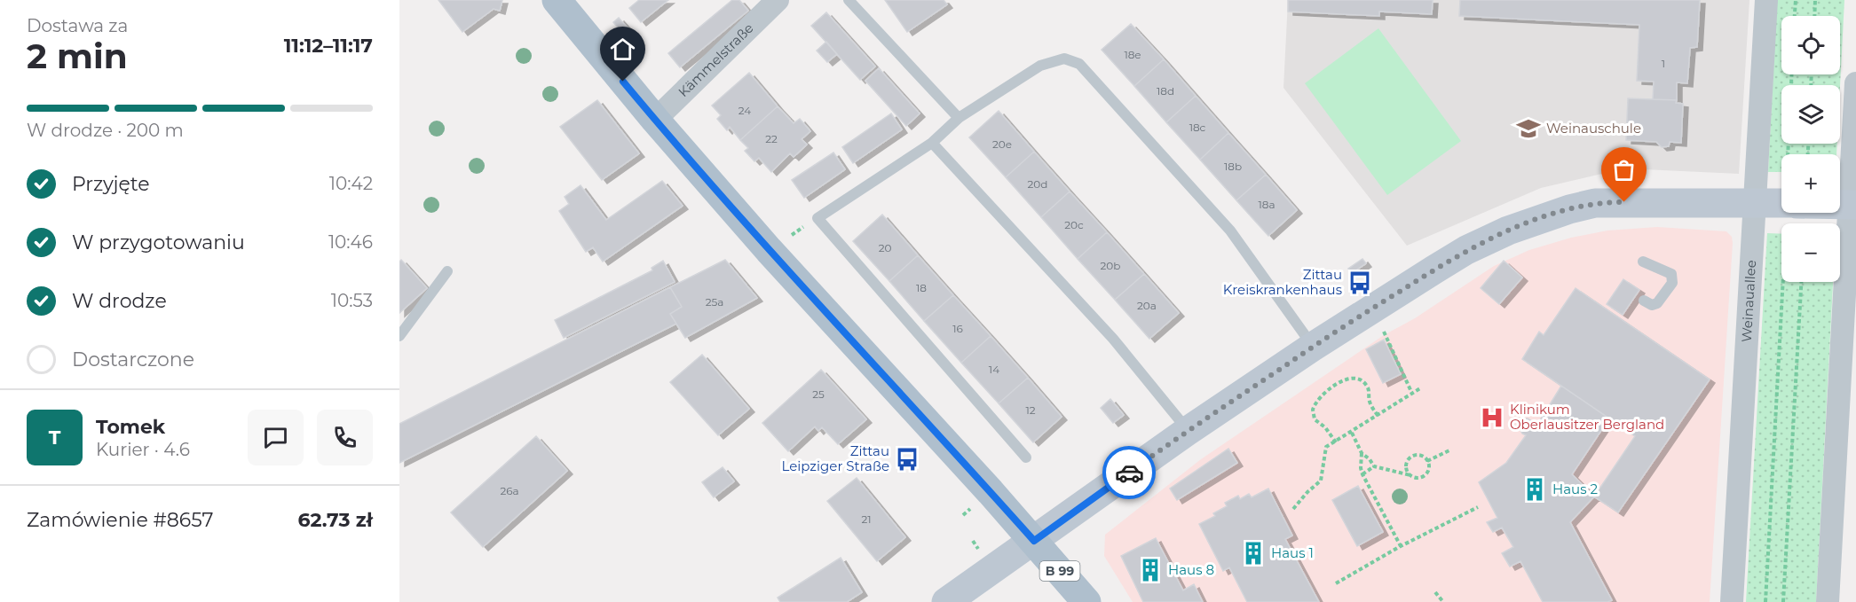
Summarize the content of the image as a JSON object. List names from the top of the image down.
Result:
{
  "streets": {
    "main road": ["B 99"],
    "street": ["Kämmelstraße", "Weinauallee"]
  },
  "crossings": [
    ["Kämmelstraße", "B 99"]
  ],
  "places": {
    "school or university": ["Weinauschule"],
    "bus stop": ["Zittau Kreiskrankenhaus", "Zittau Leipziger Straße"],
    "hospital": ["Klinikum Oberlausitzer Bergland"],
    "building": ["Haus 2", "Haus 1", "Haus 8"]
  },
  "house_numbers": [
    "18e",
    "1",
    "18d",
    "24",
    "18c",
    "22",
    "20e",
    "18b",
    "20d",
    "18a",
    "20c",
    "20",
    "20b",
    "18",
    "25a",
    "20a",
    "16",
    "14",
    "25",
    "12",
    "26a",
    "21"
  ],
  "page": {
    "heading": ["2 min", "Dostawa za", "11:12–11:17"],
    "panel": [
      "Tomek",
      "Kurier · 4.6",
      "Zamówienie #8657",
      "62.73 zł"
    ],
    "map_buttons": ["+", "−"],
    "bar": "W drodze · 200 m",
    "list": [
      ["Przyjęte", "10:42"],
      ["W przygotowaniu", "10:46"],
      ["W drodze", "10:53"],
      "Dostarczone"
    ],
    "round": "T"
  }
}
